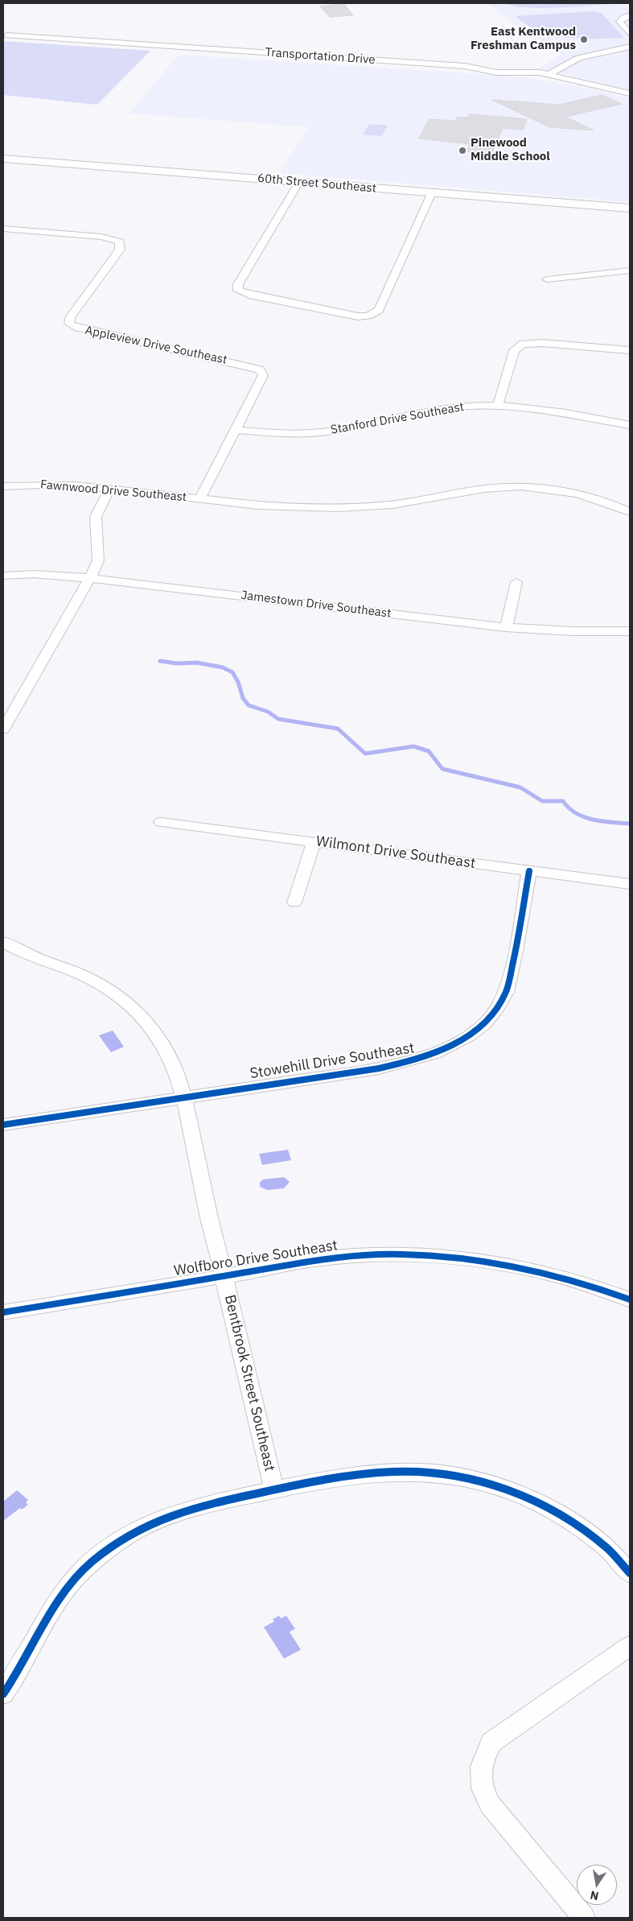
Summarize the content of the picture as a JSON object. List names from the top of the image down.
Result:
{
  "streets": {
    "main road": ["60th Street Southeast"],
    "street": [
      "Transportation Drive",
      "Appleview Drive Southeast",
      "Stanford Drive Southeast",
      "Fawnwood Drive Southeast",
      "Jamestown Drive Southeast",
      "Wilmont Drive Southeast",
      "Stowehill Drive Southeast",
      "Wolfboro Drive Southeast",
      "Bentbrook Street Southeast"
    ]
  },
  "crossings": [
    ["Appleview Drive Southeast", "Stanford Drive Southeast"],
    ["Appleview Drive Southeast", "Fawnwood Drive Southeast"],
    ["Wilmont Drive Southeast", "Stowehill Drive Southeast"],
    ["Stowehill Drive Southeast", "Bentbrook Street Southeast"],
    ["Wolfboro Drive Southeast", "Bentbrook Street Southeast"]
  ],
  "places": ["East Kentwood Freshman Campus", "Pinewood Middle School"],
  "north": "bottom"
}
